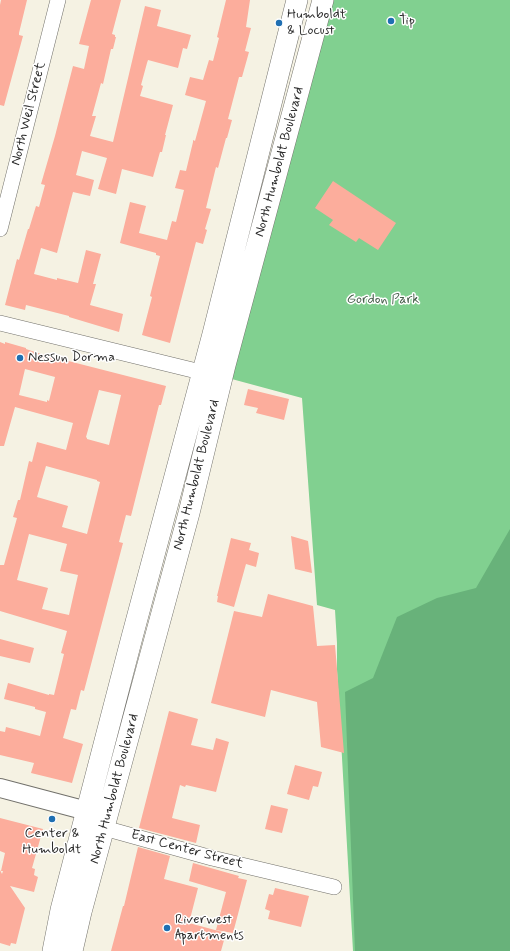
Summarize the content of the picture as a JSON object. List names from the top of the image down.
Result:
{
  "streets": {
    "main road": ["North Humboldt Boulevard"],
    "street": ["North Weil Street", "East Center Street"]
  },
  "crossings": [
    ["North Humboldt Boulevard", "East Center Street"]
  ],
  "parks": ["Gordon Park"],
  "places": [
    "Tip",
    "Humboldt & Locust",
    "Nessun Dorma",
    "Center & Humboldt",
    "Riverwest Apartments"
  ]
}
